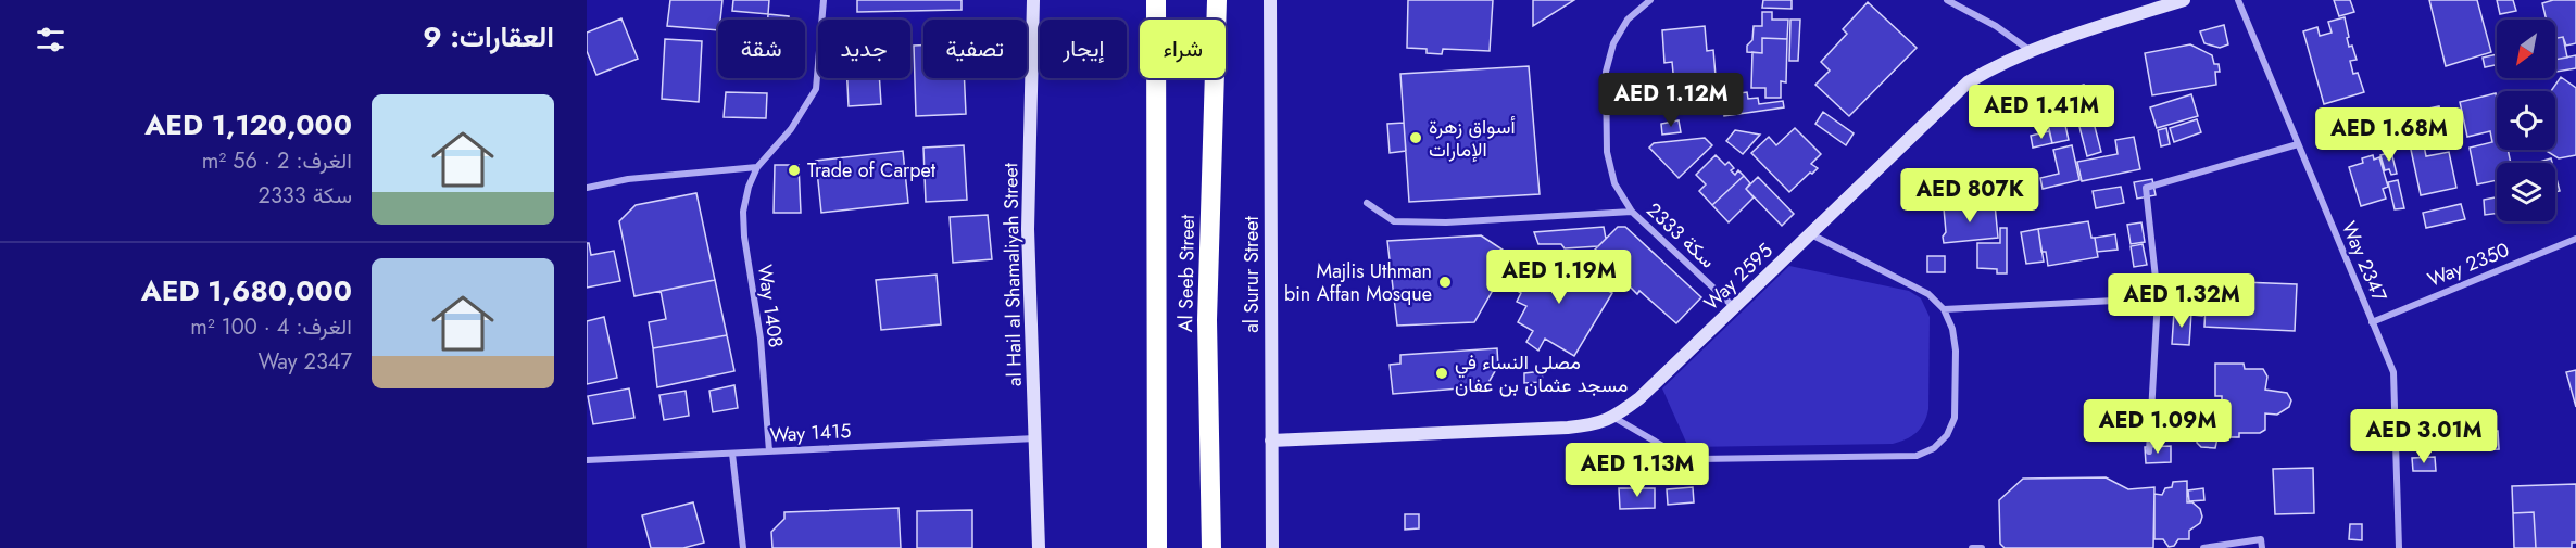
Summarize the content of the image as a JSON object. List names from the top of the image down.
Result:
{
  "streets": {
    "highway": ["Al Seeb Street"],
    "street": [
      "سكة 2333",
      "Way 2347",
      "Way 2350",
      "al Hail al Shamaliyah Street",
      "al Surur Street",
      "Way 2595",
      "Way 1408",
      "Way 1415"
    ]
  },
  "crossings": [
    ["سكة 2333", "Way 2595"],
    ["Way 2347", "Way 2350"],
    ["al Hail al Shamaliyah Street", "Way 1415"],
    ["al Surur Street", "Way 2595"],
    ["Way 1408", "Way 1415"]
  ],
  "places": [
    "أسواق زهرة الإمارات",
    "Trade of Carpet",
    "Majlis Uthman bin Affan Mosque",
    "مصلى النساء في مسجد عثمان بن عفان"
  ],
  "north": "bottom left",
  "page": {
    "heading": "العقارات: 9",
    "chip": [
      "شراء",
      "إيجار",
      "تصفية",
      "جديد",
      "شقة"
    ],
    "price": [
      "AED 1.12M",
      "AED 1.41M",
      "AED 1.68M",
      "AED 807K",
      "AED 1.19M",
      "AED 1.32M",
      "AED 1.09M",
      "AED 3.01M",
      "AED 1.13M"
    ],
    "list": [
      {
        "name": "AED 1,120,000",
        "note": "الغرف: 2 · 56 m² · سكة 2333"
      },
      {
        "name": "AED 1,680,000",
        "note": "الغرف: 4 · 100 m² · Way 2347"
      }
    ]
  }
}
